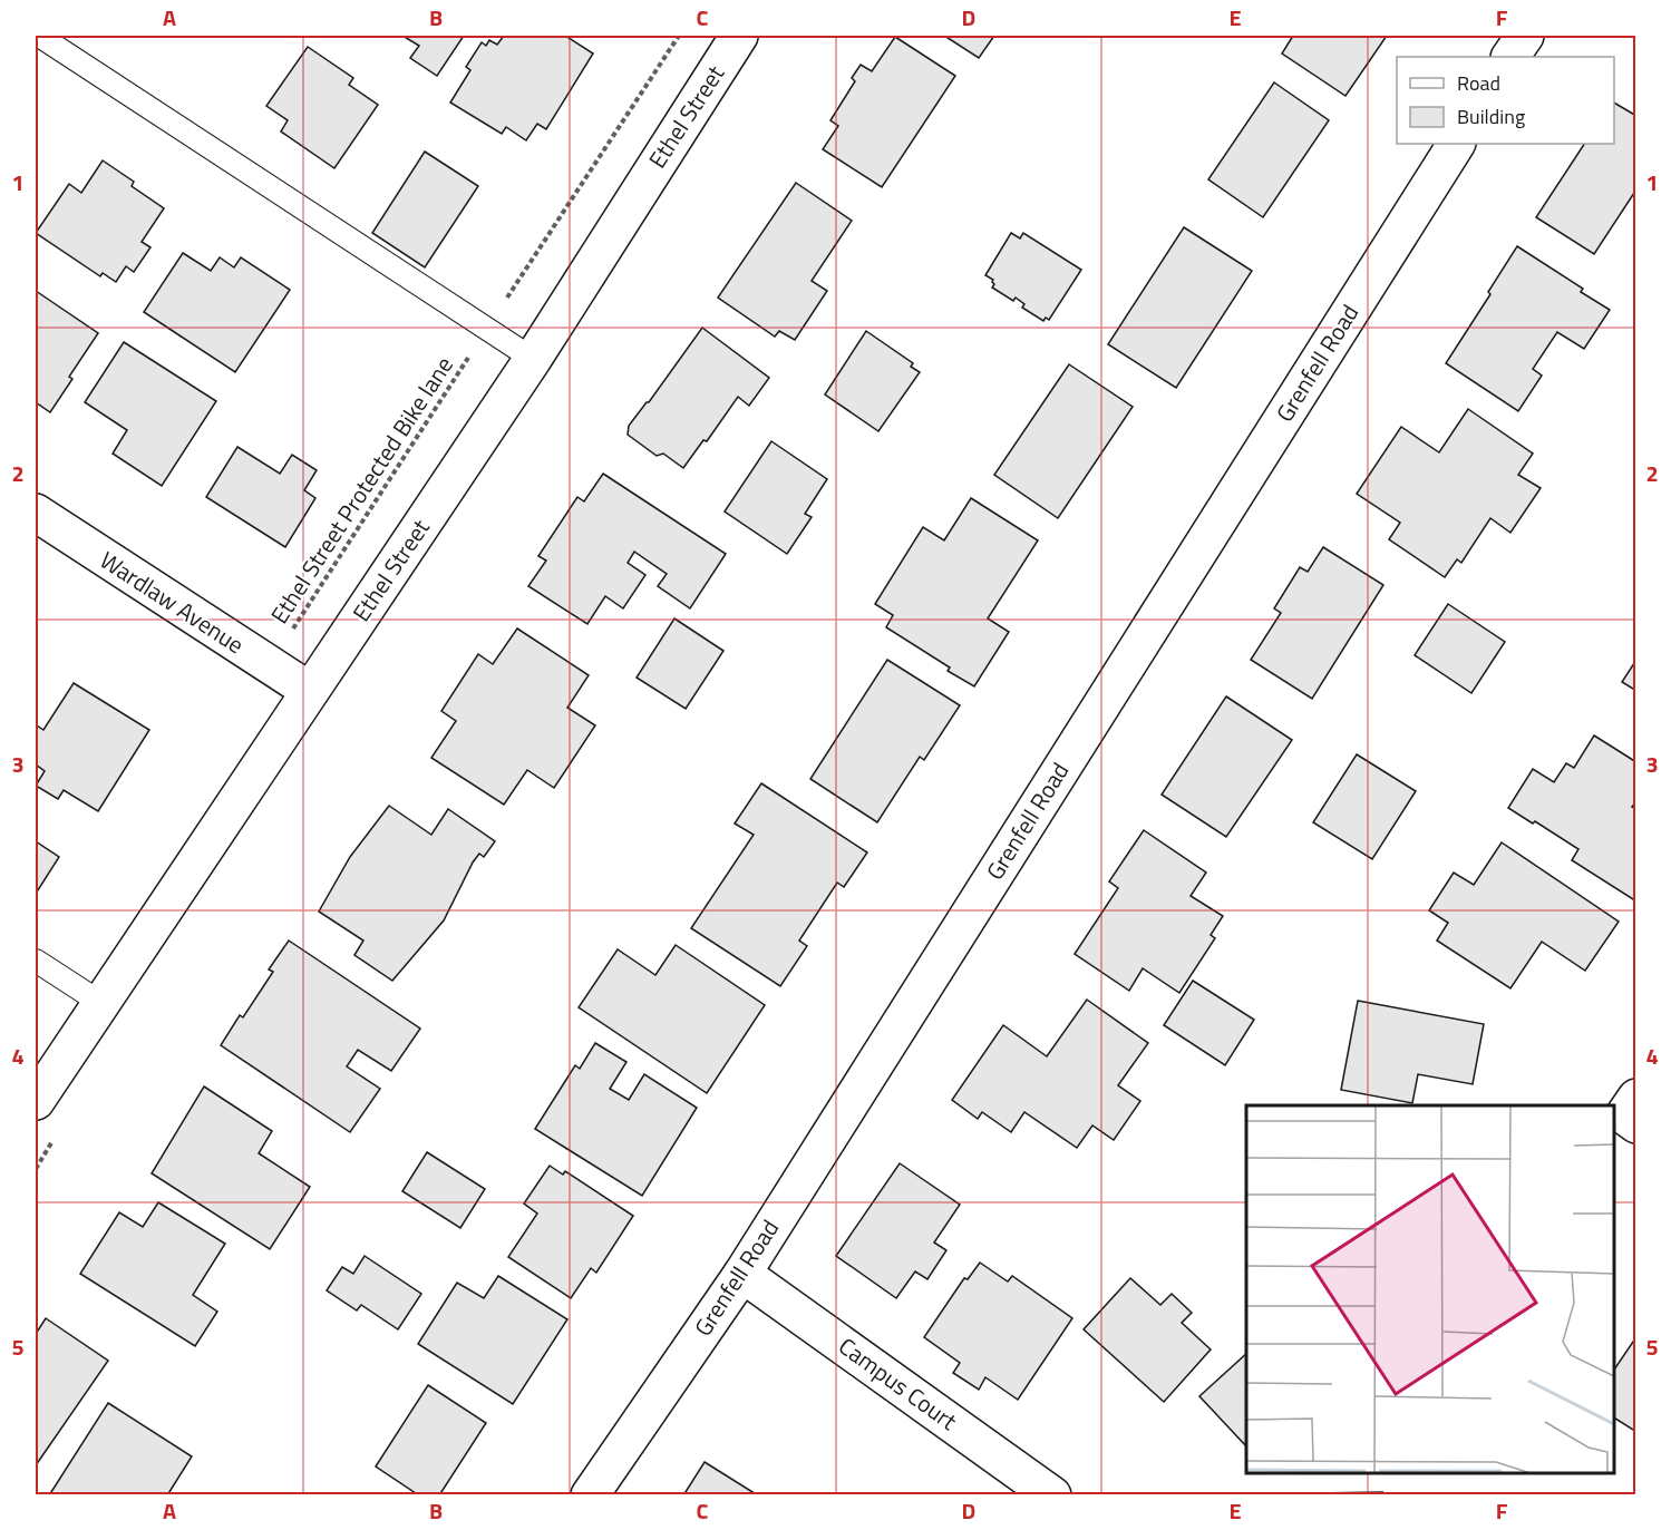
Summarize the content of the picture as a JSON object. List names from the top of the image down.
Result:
{
  "streets": {
    "street": [
      "Ethel Street",
      "Grenfell Road",
      "Wardlaw Avenue",
      "Campus Court"
    ],
    "path": ["Ethel Street Protected Bike lane"]
  },
  "crossings": [
    ["Ethel Street", "Wardlaw Avenue"],
    ["Grenfell Road", "Campus Court"],
    ["Ethel Street Protected Bike lane", "Wardlaw Avenue"]
  ],
  "legend": ["Road", "Building"],
  "grid": {
    "columns": [
      "A",
      "B",
      "C",
      "D",
      "E",
      "F"
    ],
    "rows": [
      "1",
      "2",
      "3",
      "4",
      "5"
    ]
  }
}
